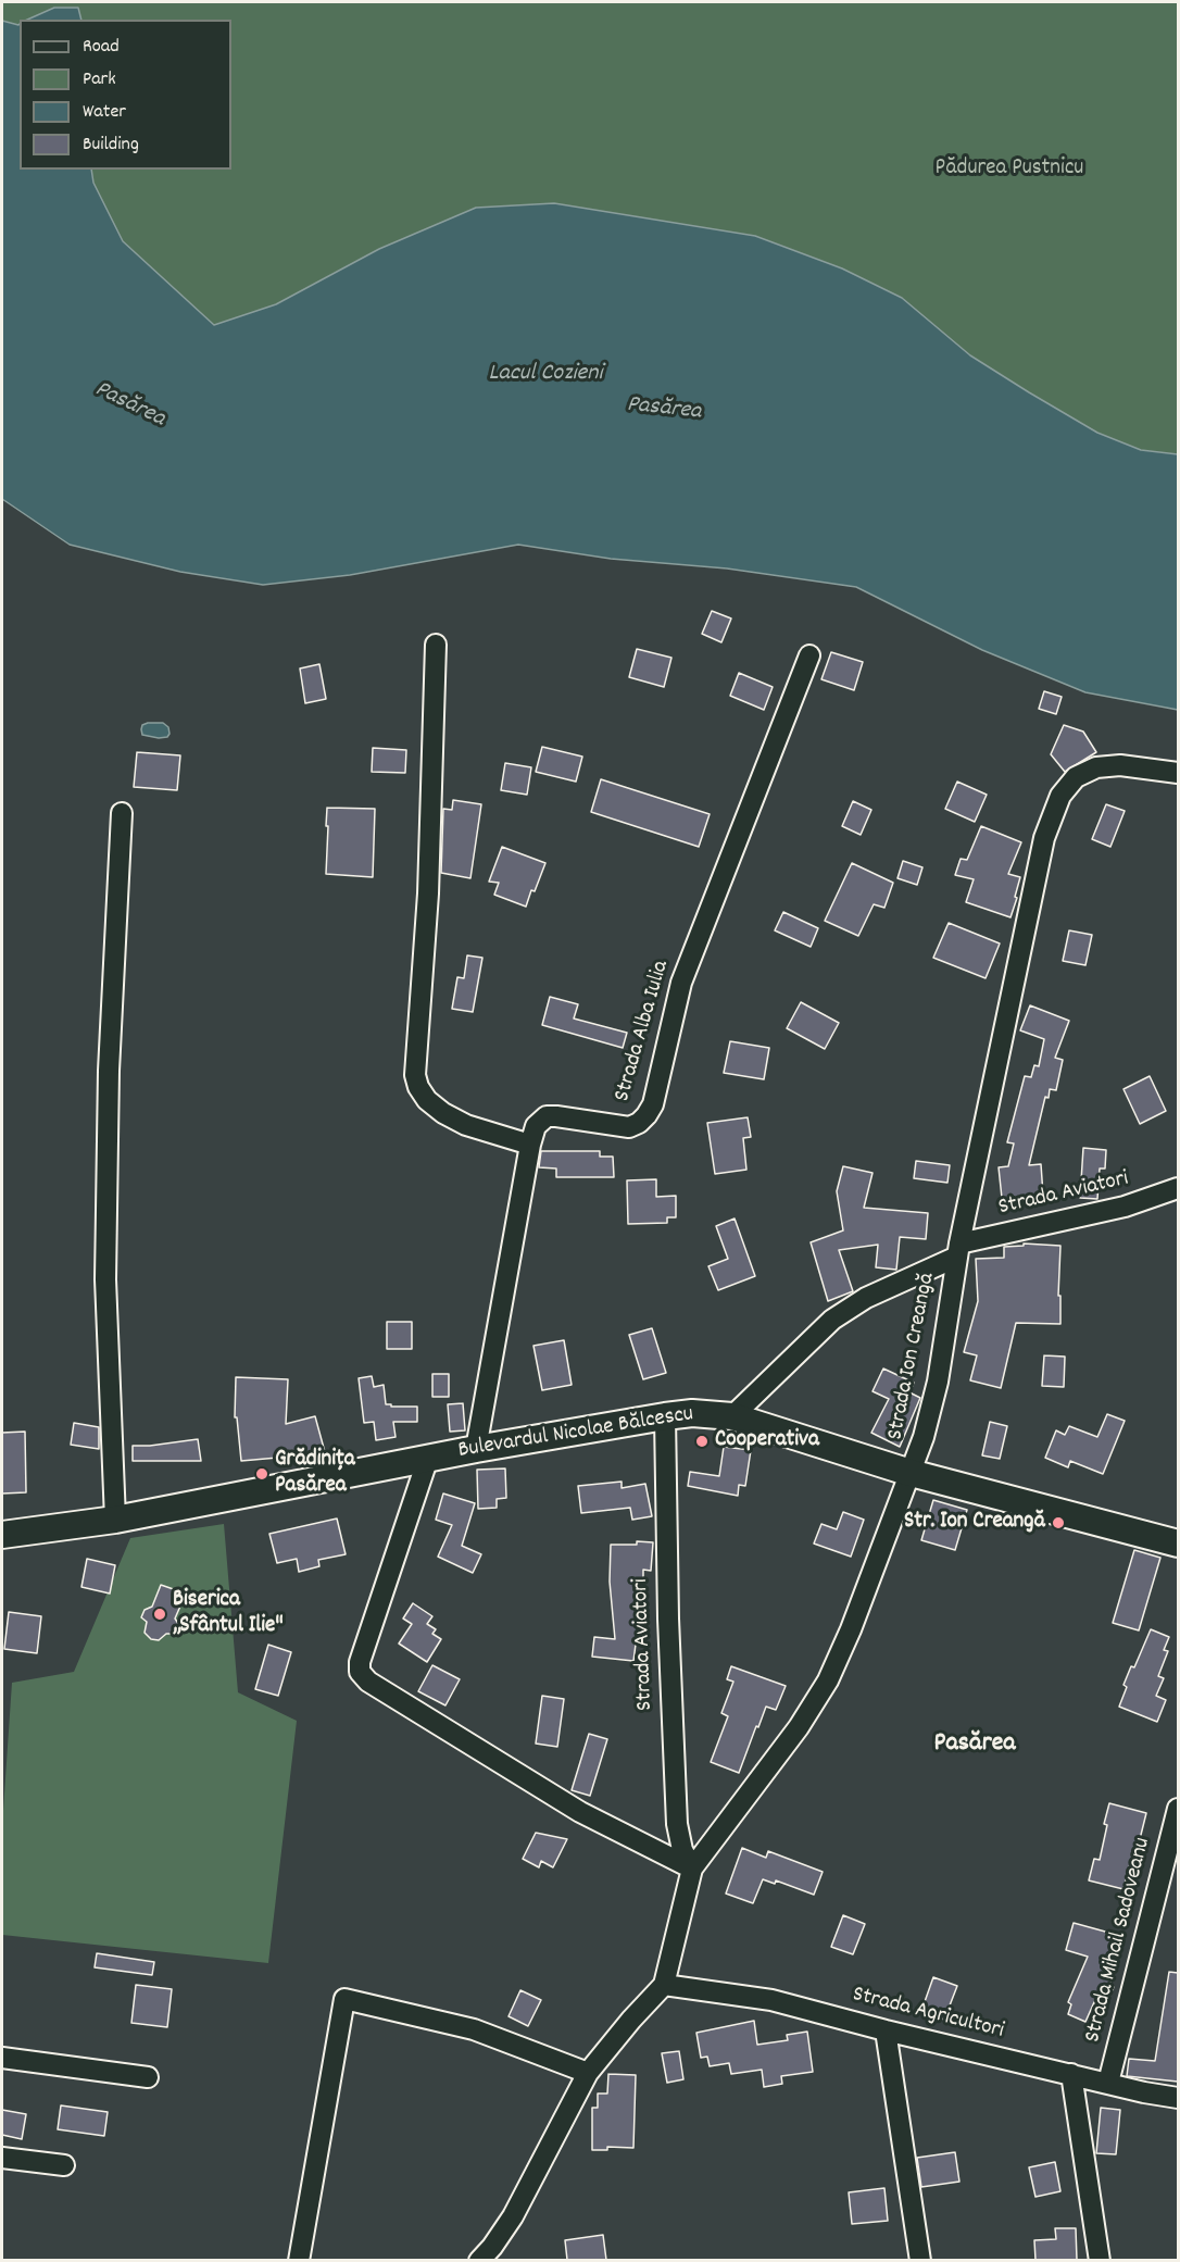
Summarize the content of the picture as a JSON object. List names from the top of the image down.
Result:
{
  "streets": {
    "main road": ["Bulevardul Nicolae Bălcescu"],
    "street": [
      "Strada Alba Iulia",
      "Strada Aviatori",
      "Strada Ion Creangă",
      "Strada Mihail Sadoveanu",
      "Strada Agricultori"
    ]
  },
  "crossings": [
    ["Strada Alba Iulia", "Bulevardul Nicolae Bălcescu"],
    ["Strada Aviatori", "Strada Ion Creangă"],
    ["Strada Aviatori", "Bulevardul Nicolae Bălcescu"],
    ["Strada Ion Creangă", "Bulevardul Nicolae Bălcescu"],
    ["Strada Ion Creangă", "Strada Agricultori"],
    ["Strada Mihail Sadoveanu", "Strada Agricultori"]
  ],
  "districts": ["Pasărea"],
  "water": ["Lacul Cozieni", "Pasărea"],
  "parks": ["Pădurea Pustnicu"],
  "places": [
    "Cooperativa",
    "Grădinița Pasărea",
    "Str. Ion Creangă",
    "Biserica „Sfântul Ilie\""
  ],
  "legend": [
    "Road",
    "Park",
    "Water",
    "Building"
  ]
}
